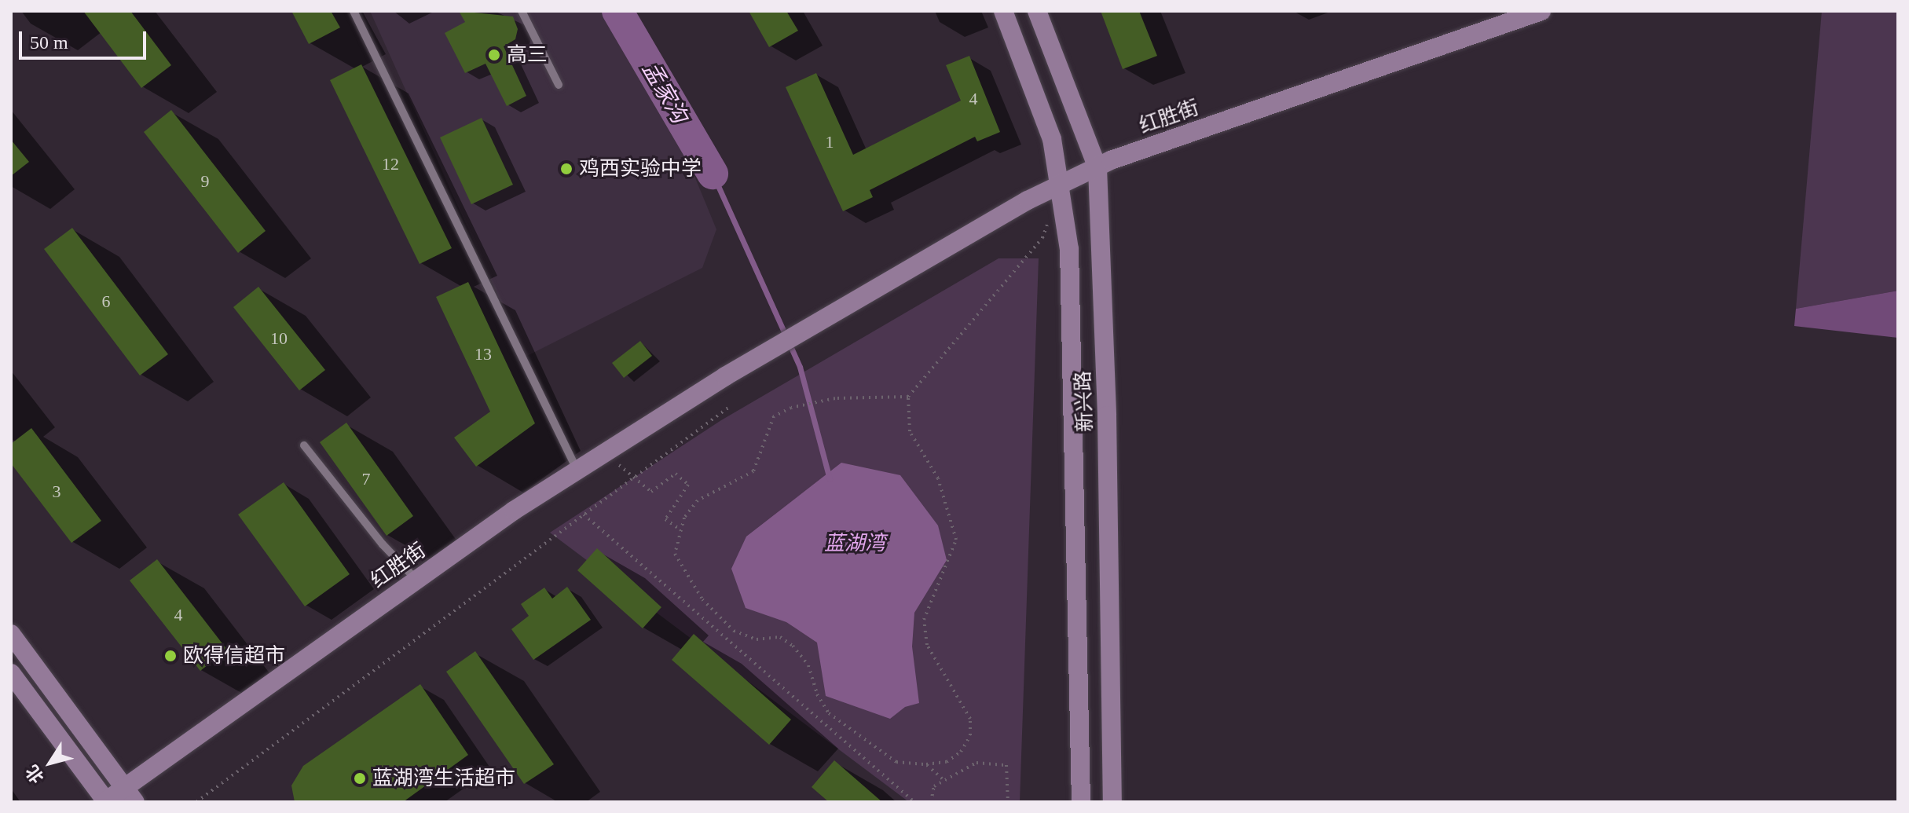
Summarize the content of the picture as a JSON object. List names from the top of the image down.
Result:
{
  "streets": {
    "street": ["红胜街", "新兴路"]
  },
  "crossings": [
    ["红胜街", "新兴路"]
  ],
  "water": ["孟家沟"],
  "parks": ["蓝湖湾"],
  "places": [
    "高三",
    "鸡西实验中学",
    "欧得信超市",
    "蓝湖湾生活超市"
  ],
  "house_numbers": [
    "4",
    "1",
    "12",
    "9",
    "6",
    "10",
    "13",
    "7",
    "3",
    "4"
  ],
  "scale_bar": "50 m",
  "north": "bottom left"
}
